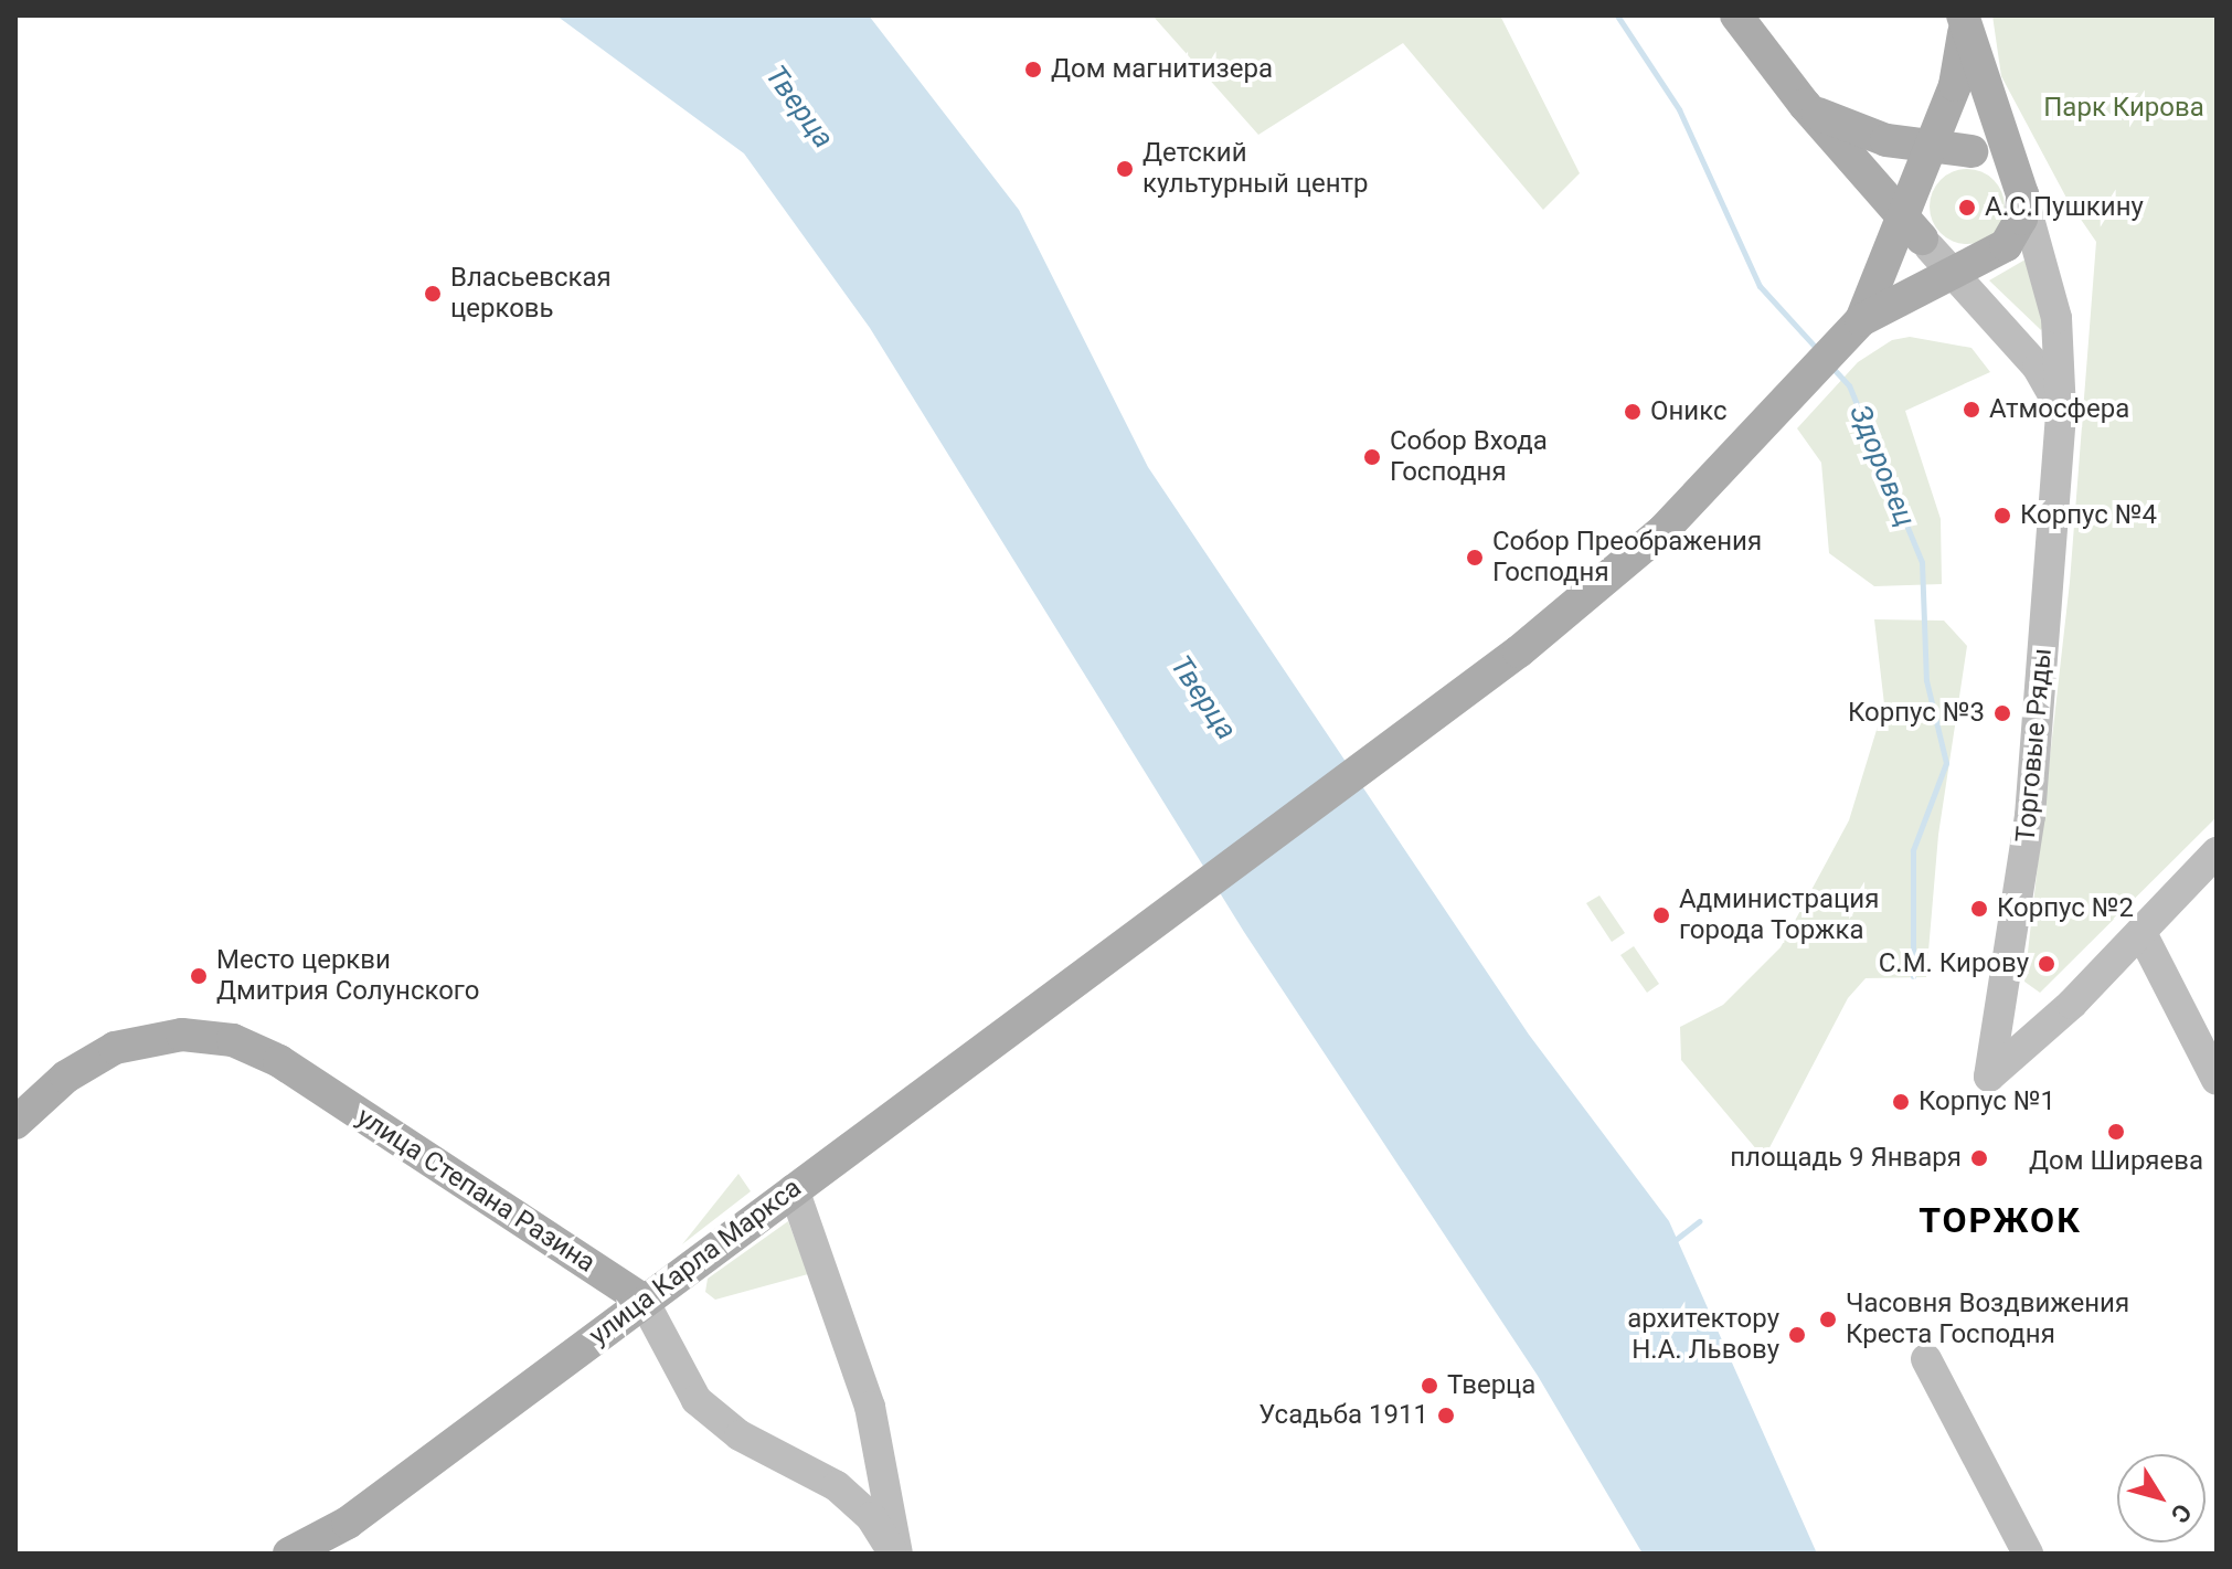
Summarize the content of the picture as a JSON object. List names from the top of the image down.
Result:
{
  "streets": {
    "main road": ["улица Степана Разина", "улица Карла Маркса"],
    "street": ["Торговые Ряды"]
  },
  "crossings": [
    ["улица Степана Разина", "улица Карла Маркса"]
  ],
  "districts": ["ТОРЖОК"],
  "water": ["Тверца", "Здоровец"],
  "parks": ["Парк Кирова"],
  "places": [
    "Дом магнитизера",
    "Детский культурный центр",
    "А.С.Пушкину",
    "Власьевская церковь",
    "Атмосфера",
    "Оникс",
    "Собор Входа Господня",
    "Корпус №4",
    "Собор Преображения Господня",
    "Корпус №3",
    "Корпус №2",
    "Администрация города Торжка",
    "С.М. Кирову",
    "Место церкви Дмитрия Солунского",
    "Корпус №1",
    "Дом Ширяева",
    "площадь 9 Января",
    "Часовня Воздвижения Креста Господня",
    "архитектору Н.А. Львову",
    "Тверца",
    "Усадьба 1911"
  ],
  "north": "bottom right"
}
